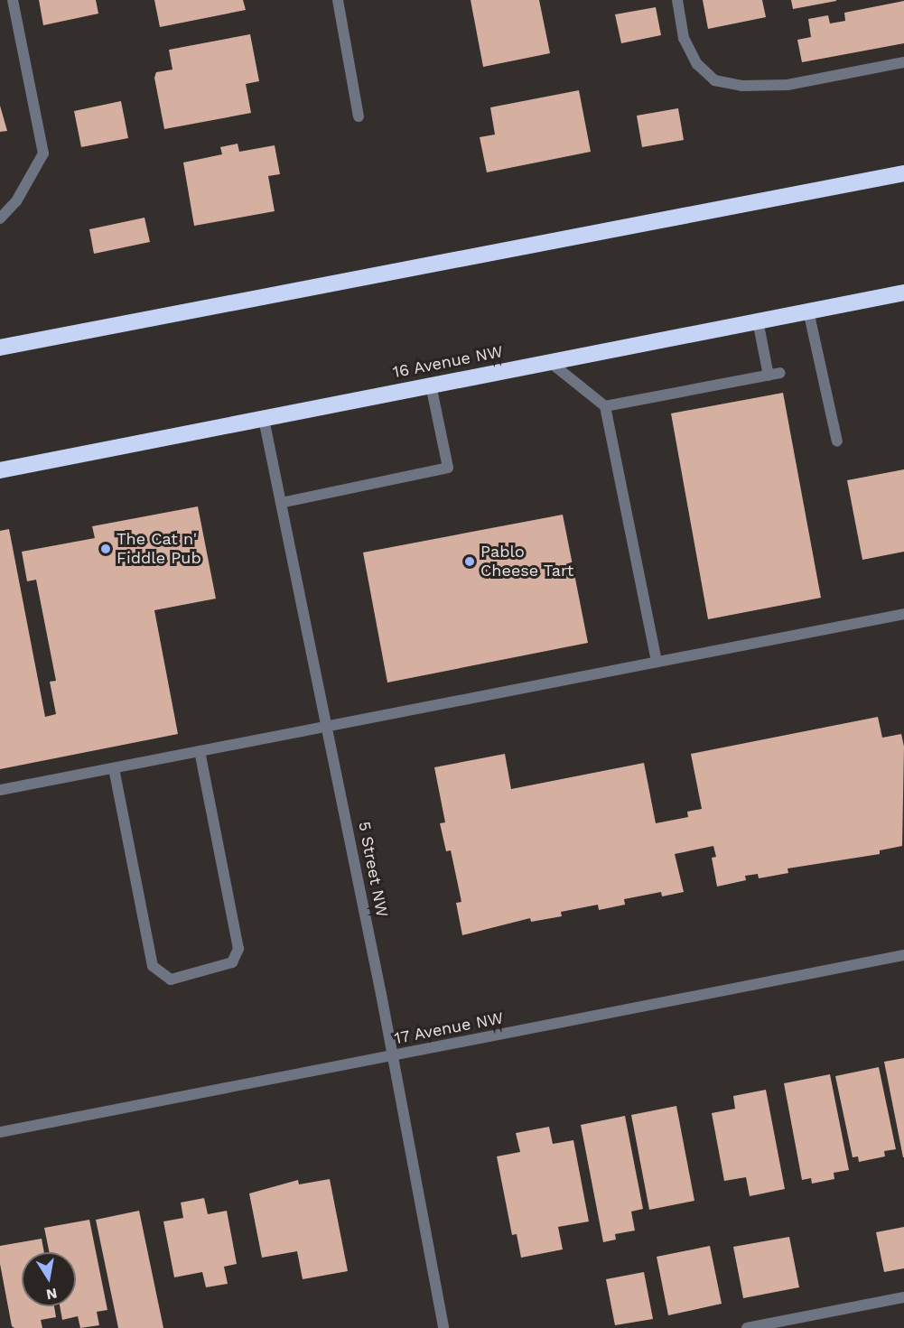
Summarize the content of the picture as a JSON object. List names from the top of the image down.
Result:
{
  "streets": {
    "highway": ["16 Avenue NW"],
    "street": ["5 Street NW", "17 Avenue NW"]
  },
  "crossings": [
    ["16 Avenue NW", "5 Street NW"],
    ["5 Street NW", "17 Avenue NW"]
  ],
  "places": ["The Cat n' Fiddle Pub", "Pablo Cheese Tart"],
  "north": "bottom"
}
